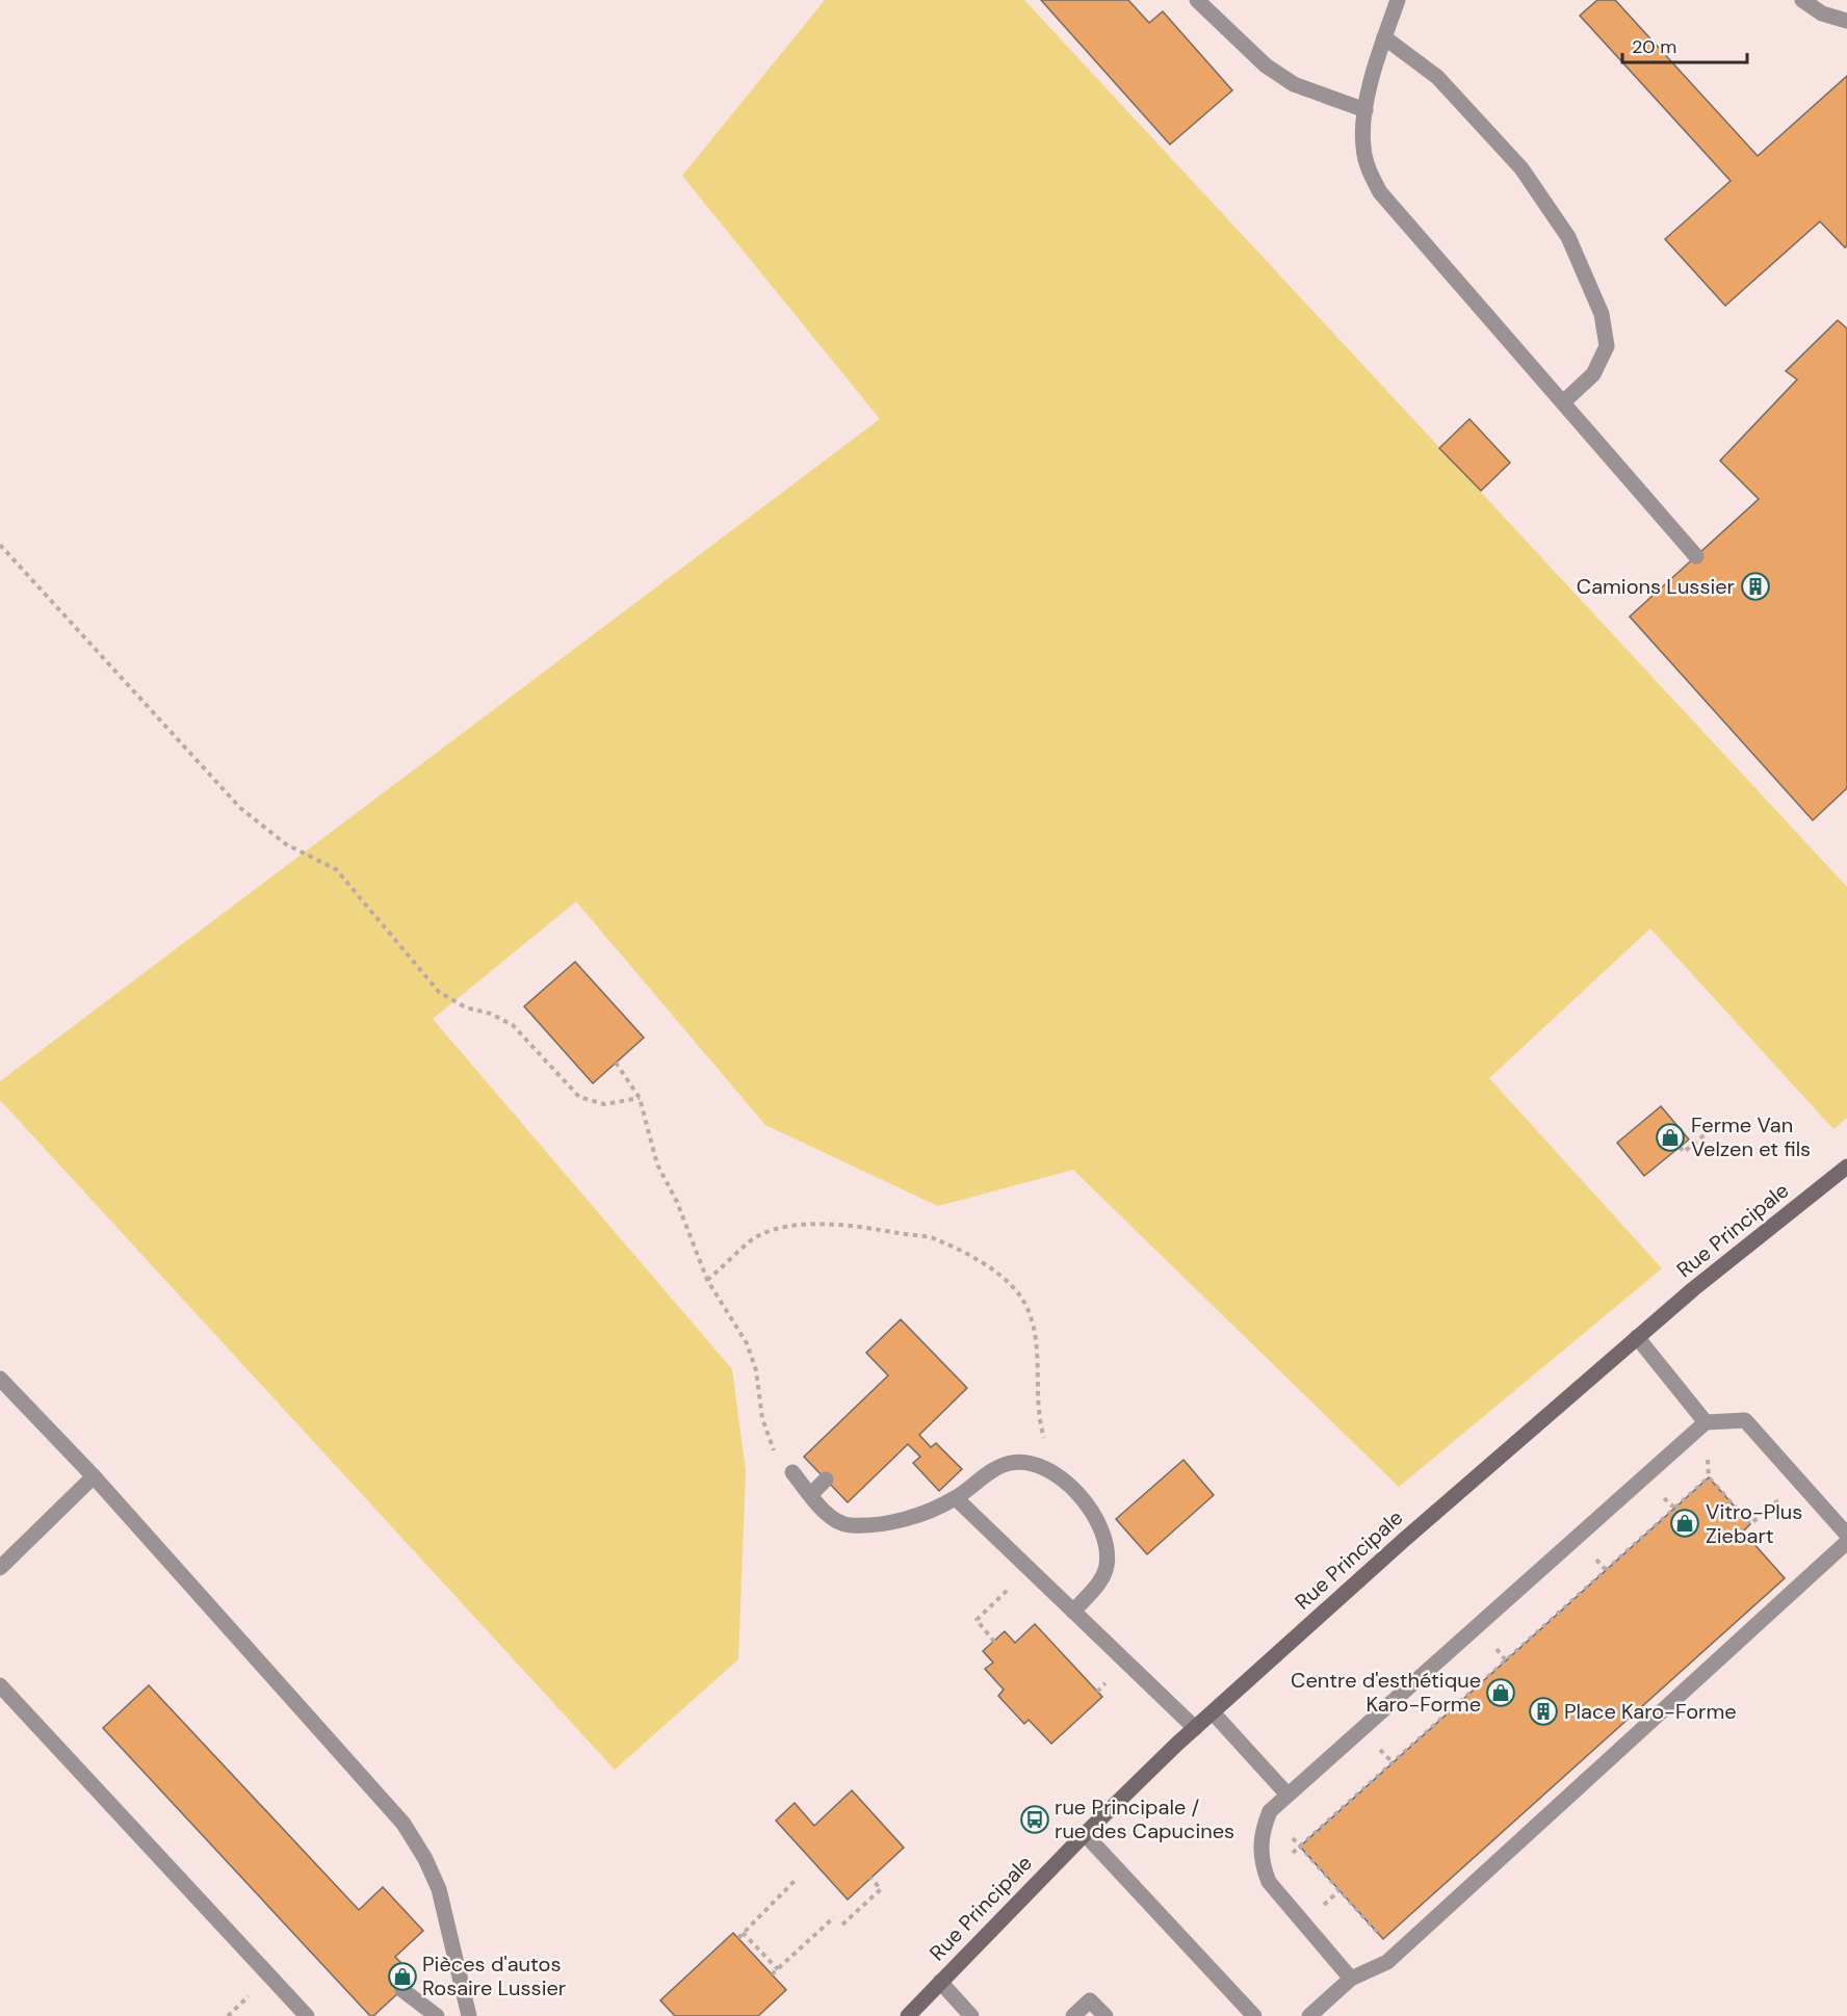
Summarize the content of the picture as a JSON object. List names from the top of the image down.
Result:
{
  "streets": {
    "main road": ["Rue Principale"]
  },
  "places": {
    "building": ["Camions Lussier", "Place Karo-Forme"],
    "shop": [
      "Ferme Van Velzen et fils",
      "Vitro-Plus Ziebart",
      "Centre d'esthétique Karo-Forme",
      "Pièces d'autos Rosaire Lussier"
    ],
    "bus stop": ["rue Principale / rue des Capucines"]
  },
  "scale_bar": "20 m"
}
